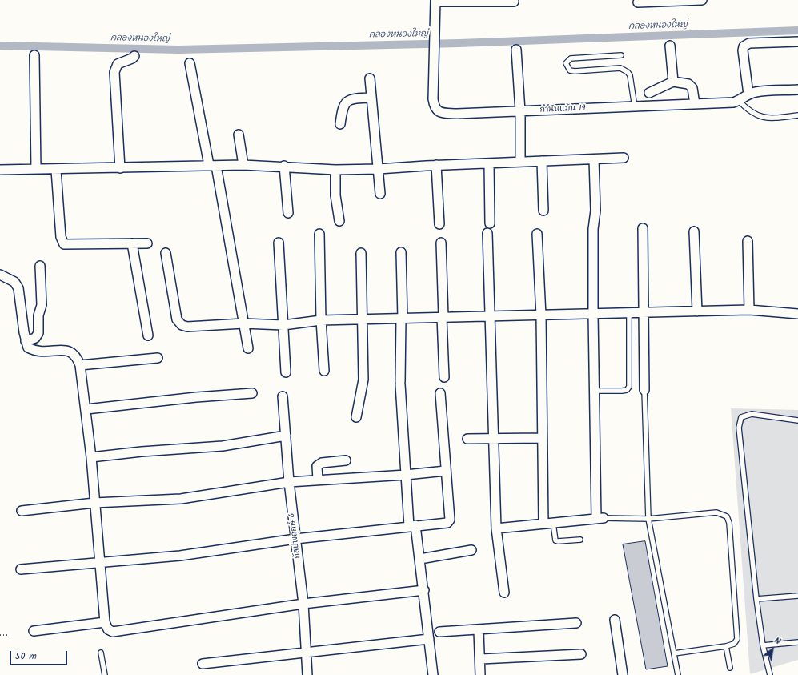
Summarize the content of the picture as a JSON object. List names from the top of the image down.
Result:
{
  "streets": {
    "street": ["กำนันแม้น 19", "กัลปพฤกษ์ 6"]
  },
  "water": ["คลองหนองใหญ่"],
  "scale_bar": "50 m",
  "north": "top right"
}
